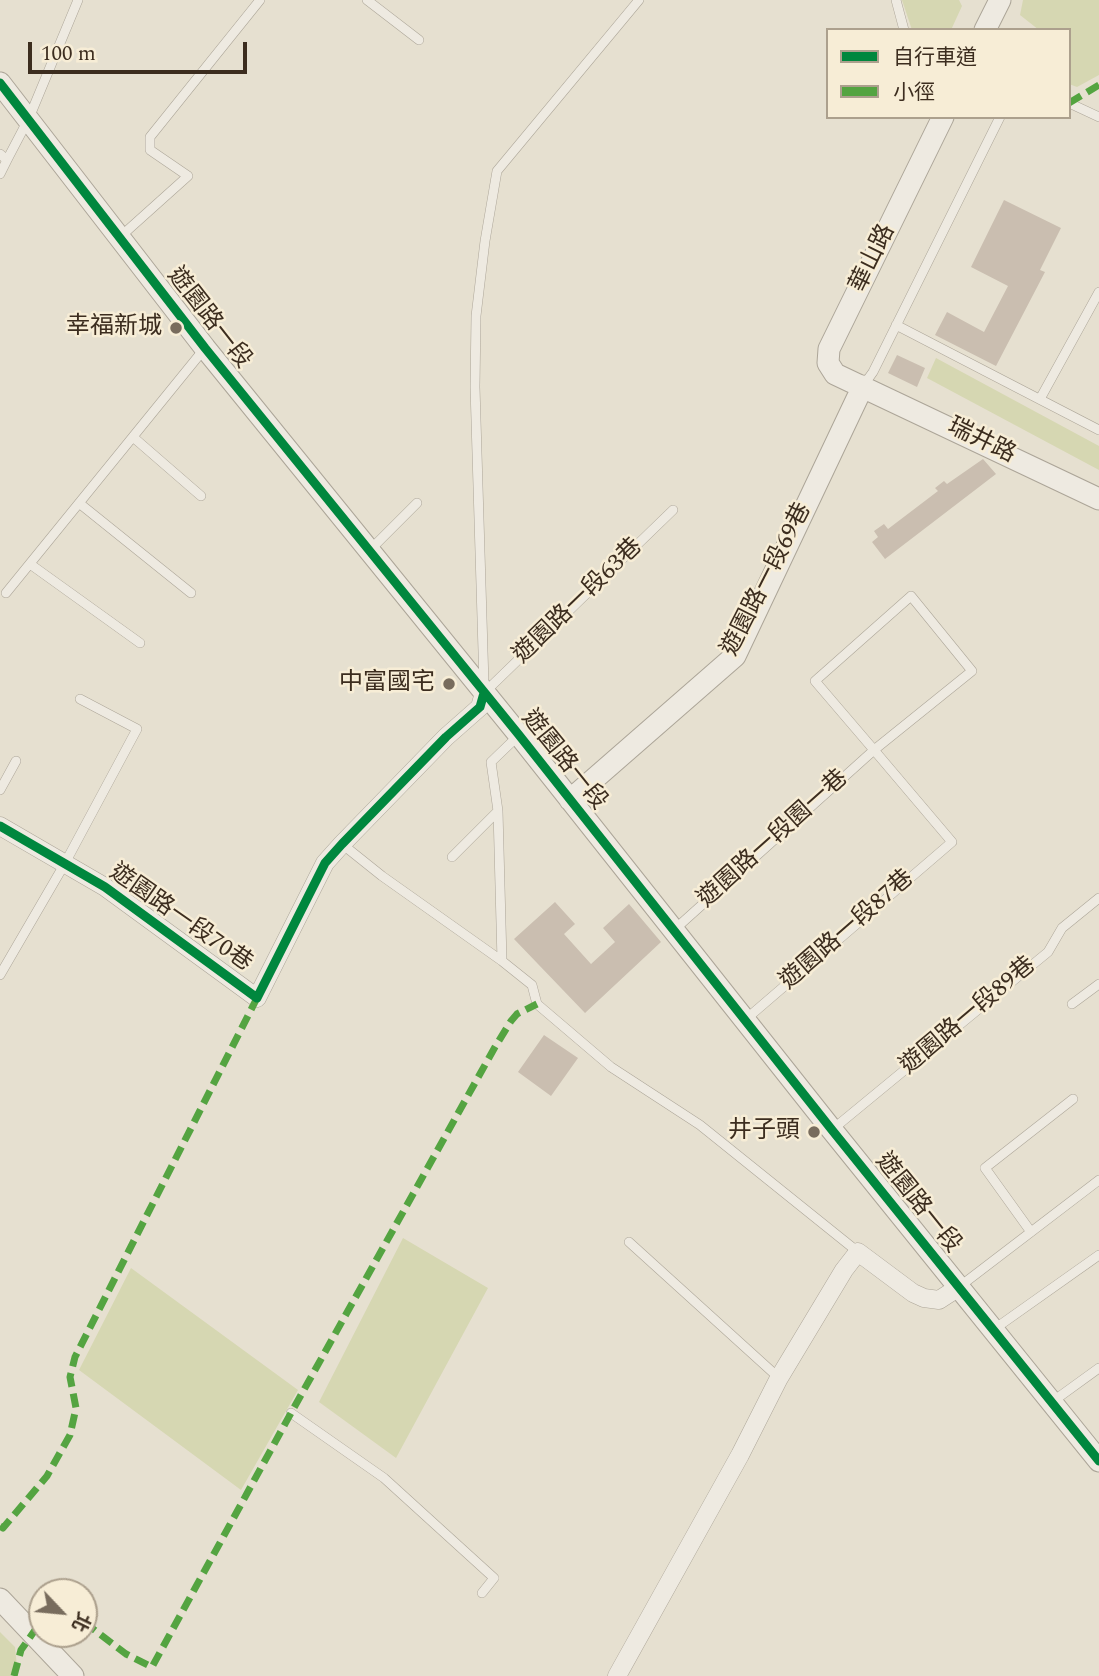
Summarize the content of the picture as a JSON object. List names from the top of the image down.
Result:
{
  "streets": {
    "street": [
      "華山路",
      "遊園路一段",
      "瑞井路",
      "遊園路一段69巷",
      "遊園路一段70巷"
    ],
    "lane": [
      "遊園路一段63巷",
      "遊園路一段園一巷",
      "遊園路一段87巷",
      "遊園路一段89巷"
    ]
  },
  "crossings": [
    ["華山路", "瑞井路"],
    ["華山路", "遊園路一段69巷"],
    ["遊園路一段", "遊園路一段69巷"],
    ["遊園路一段", "遊園路一段63巷"],
    ["遊園路一段", "遊園路一段園一巷"],
    ["遊園路一段", "遊園路一段70巷"],
    ["遊園路一段", "遊園路一段87巷"],
    ["遊園路一段", "遊園路一段89巷"],
    ["瑞井路", "遊園路一段69巷"],
    ["遊園路一段63巷", "遊園路一段70巷"],
    ["遊園路一段園一巷", "遊園路一段87巷"]
  ],
  "places": ["幸福新城", "中富國宅", "井子頭"],
  "legend": ["自行車道", "小徑"],
  "scale_bar": "100 m",
  "north": "bottom right"
}
